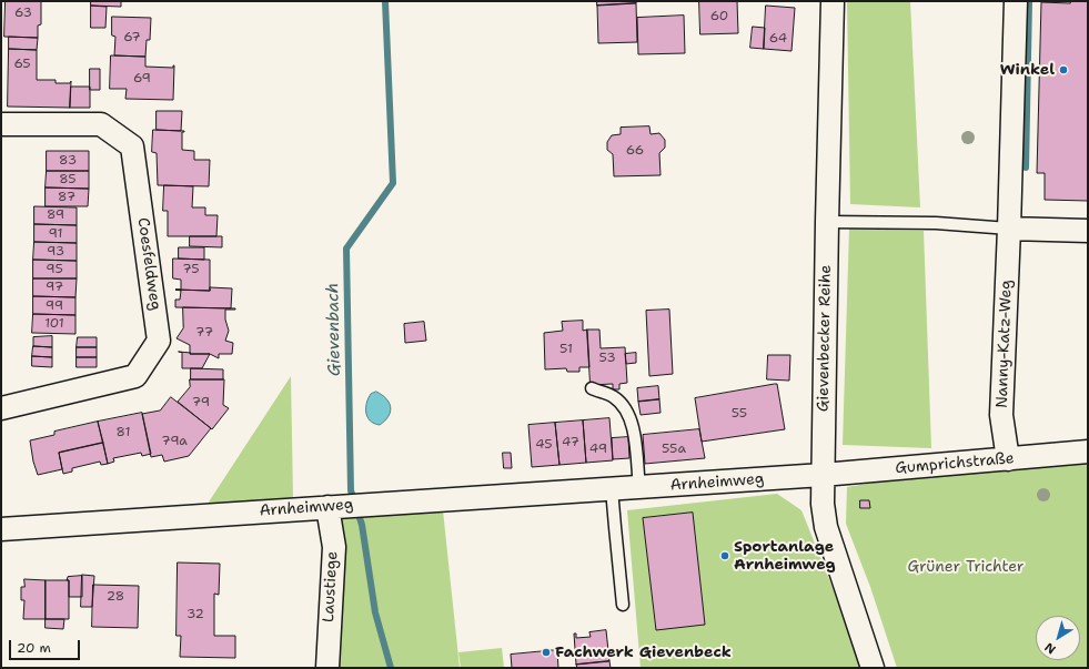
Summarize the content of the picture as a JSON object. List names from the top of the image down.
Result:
{
  "streets": {
    "street": [
      "Coesfeldweg",
      "Gievenbecker Reihe",
      "Nanny-Katz-Weg",
      "Gumprichstraße",
      "Arnheimweg",
      "Laustiege"
    ]
  },
  "crossings": [
    ["Gievenbecker Reihe", "Gumprichstraße"],
    ["Gievenbecker Reihe", "Arnheimweg"],
    ["Nanny-Katz-Weg", "Gumprichstraße"],
    ["Gumprichstraße", "Arnheimweg"],
    ["Arnheimweg", "Laustiege"]
  ],
  "water": ["Gievenbach"],
  "parks": ["Grüner Trichter"],
  "places": ["Winkel", "Sportanlage Arnheimweg", "Fachwerk Gievenbeck"],
  "house_numbers": [
    "63",
    "60",
    "67",
    "64",
    "65",
    "69",
    "66",
    "83",
    "85",
    "87",
    "89",
    "91",
    "93",
    "95",
    "75",
    "97",
    "99",
    "101",
    "77",
    "51",
    "53",
    "79",
    "55",
    "81",
    "79a",
    "47",
    "45",
    "49",
    "55a",
    "28",
    "32"
  ],
  "scale_bar": "20 m",
  "north": "bottom left"
}
